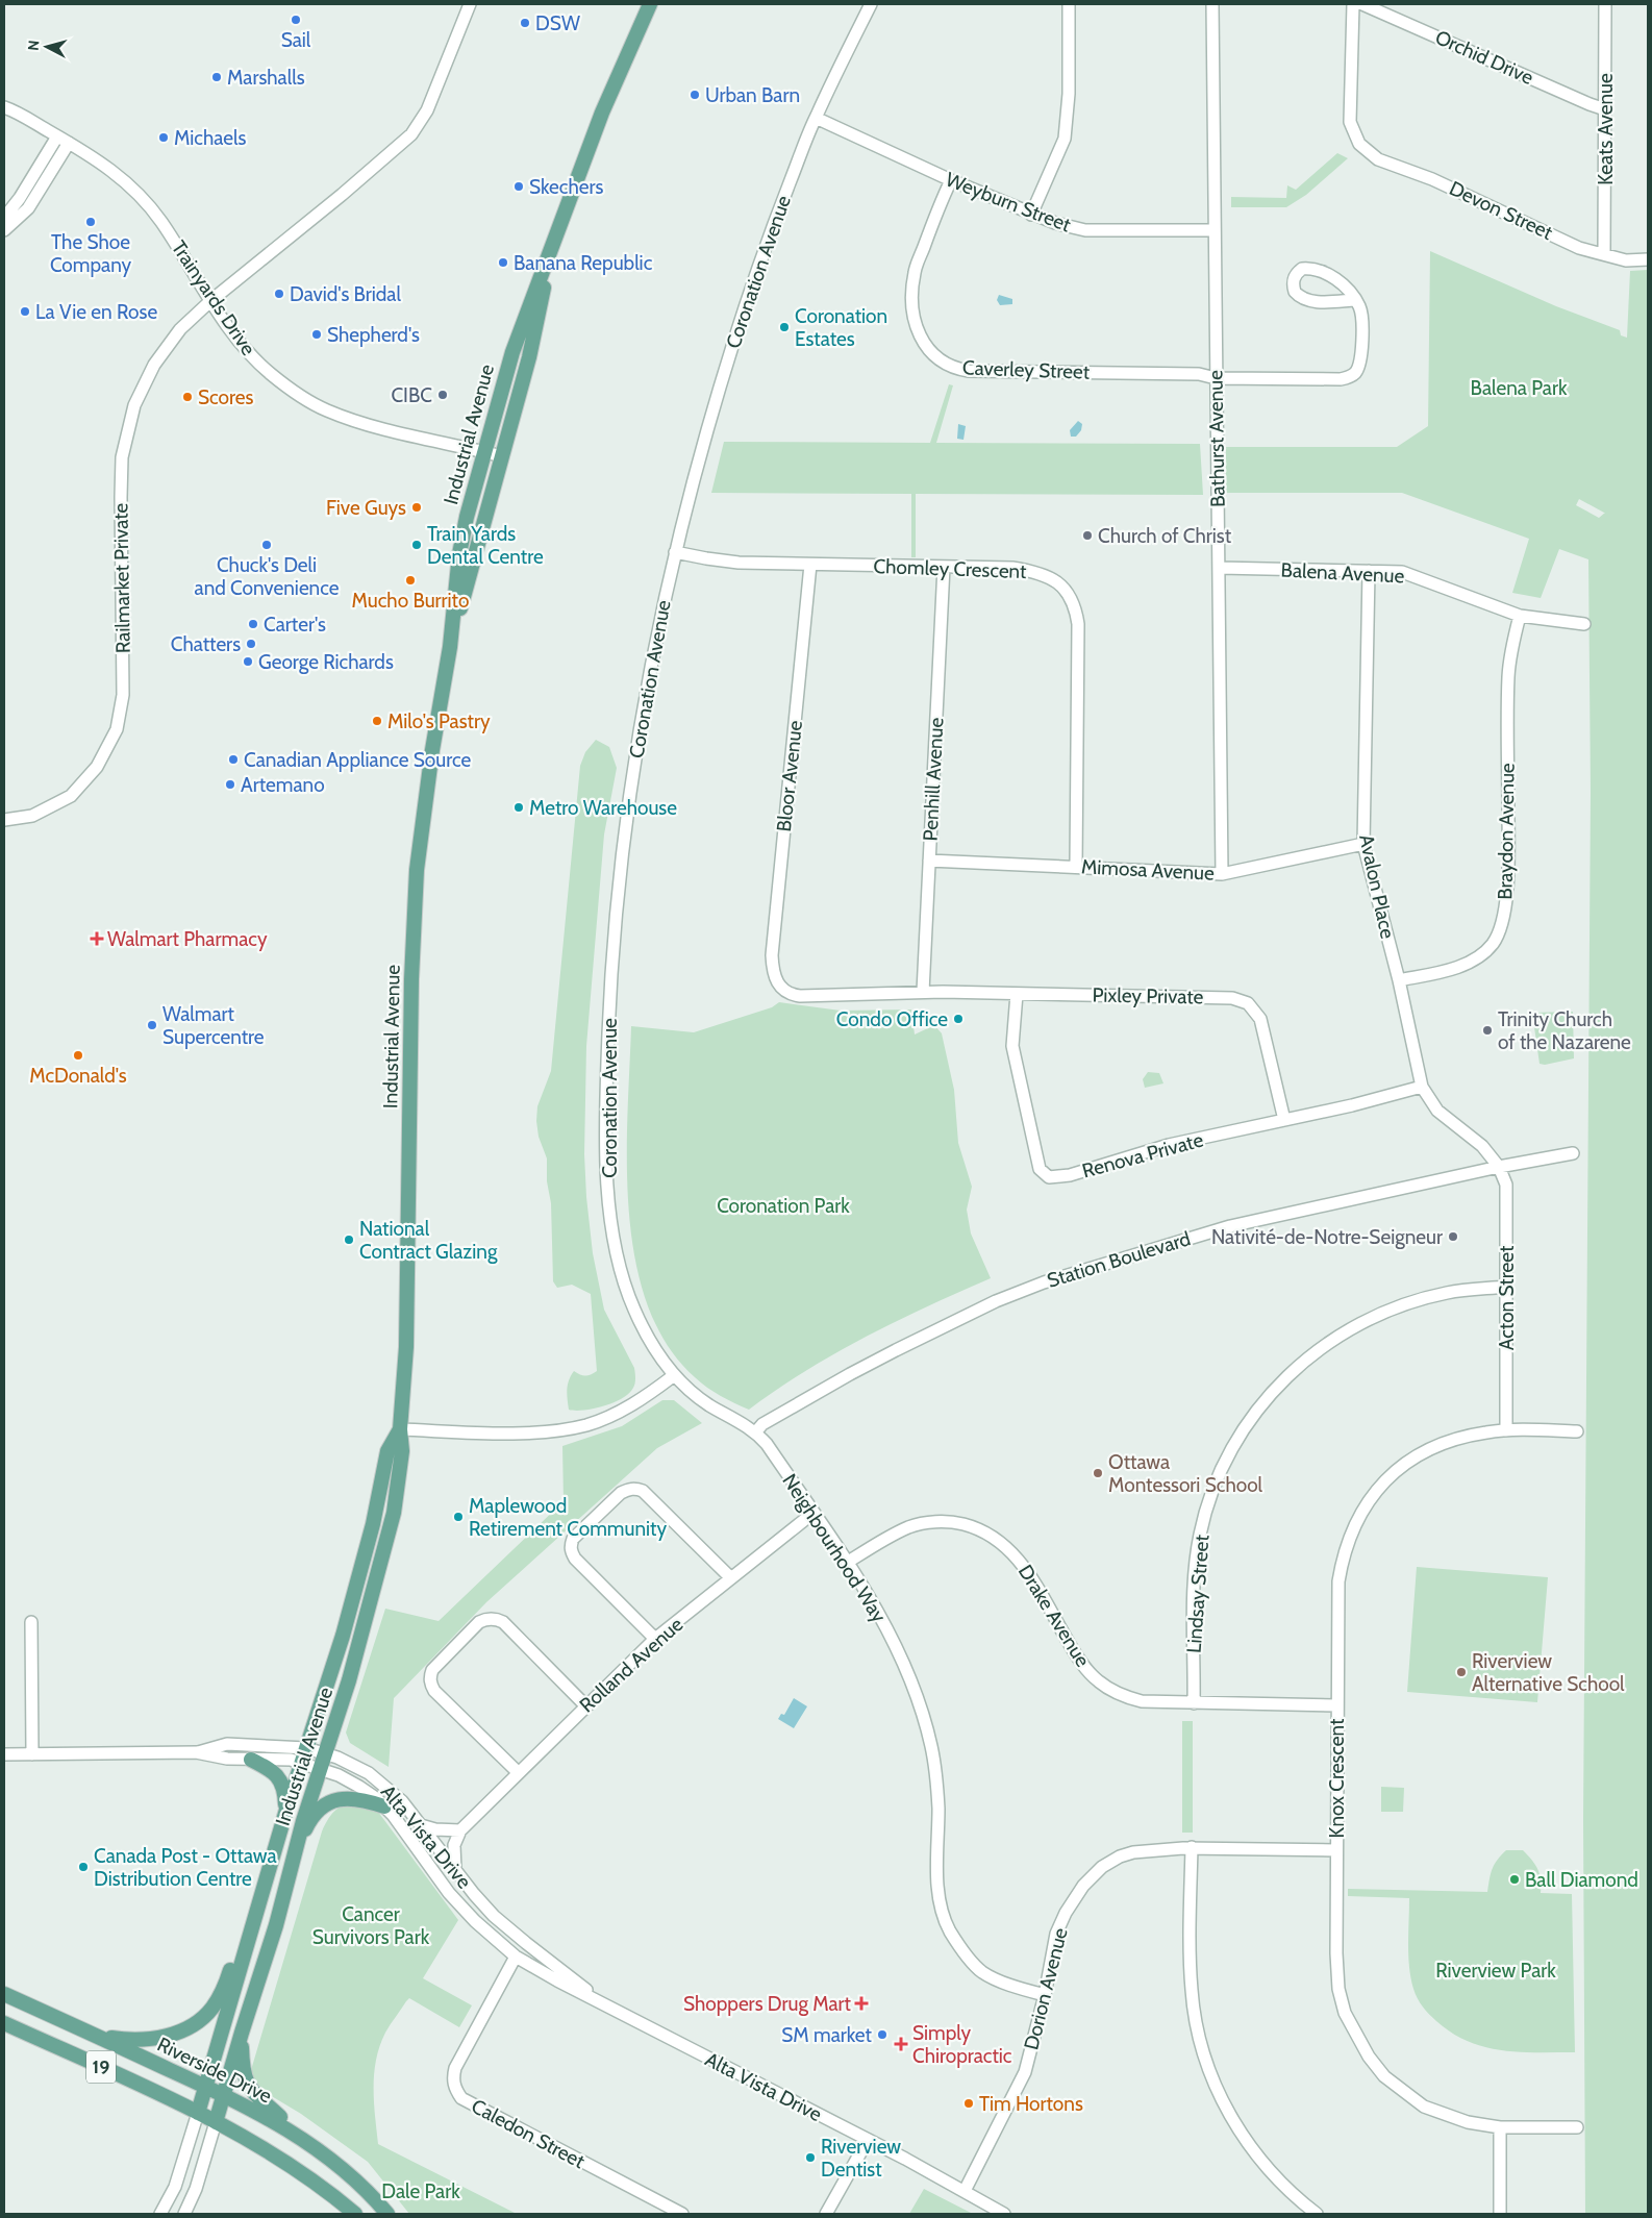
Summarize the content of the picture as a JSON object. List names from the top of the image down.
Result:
{
  "streets": {
    "main road": ["Industrial Avenue", "19", "Riverside Drive"],
    "street": [
      "Orchid Drive",
      "Keats Avenue",
      "Weyburn Street",
      "Devon Street",
      "Coronation Avenue",
      "Trainyards Drive",
      "Caverley Street",
      "Bathurst Avenue",
      "Chomley Crescent",
      "Balena Avenue",
      "Railmarket Private",
      "Bloor Avenue",
      "Penhill Avenue",
      "Braydon Avenue",
      "Mimosa Avenue",
      "Avalon Place",
      "Pixley Private",
      "Renova Private",
      "Station Boulevard",
      "Acton Street",
      "Neighbourhood Way",
      "Lindsay Street",
      "Drake Avenue",
      "Rolland Avenue",
      "Knox Crescent",
      "Alta Vista Drive",
      "Dorion Avenue",
      "Caledon Street"
    ]
  },
  "crossings": [
    ["Orchid Drive", "Keats Avenue"],
    ["Keats Avenue", "Devon Street"],
    ["Weyburn Street", "Coronation Avenue"],
    ["Weyburn Street", "Caverley Street"],
    ["Weyburn Street", "Bathurst Avenue"],
    ["Coronation Avenue", "Chomley Crescent"],
    ["Coronation Avenue", "Neighbourhood Way"],
    ["Trainyards Drive", "Industrial Avenue"],
    ["Trainyards Drive", "Railmarket Private"],
    ["Caverley Street", "Bathurst Avenue"],
    ["Industrial Avenue", "Alta Vista Drive"],
    ["Industrial Avenue", "19"],
    ["Industrial Avenue", "Riverside Drive"],
    ["Bathurst Avenue", "Balena Avenue"],
    ["Bathurst Avenue", "Mimosa Avenue"],
    ["Chomley Crescent", "Bloor Avenue"],
    ["Chomley Crescent", "Penhill Avenue"],
    ["Chomley Crescent", "Mimosa Avenue"],
    ["Balena Avenue", "Braydon Avenue"],
    ["Balena Avenue", "Avalon Place"],
    ["Bloor Avenue", "Pixley Private"],
    ["Penhill Avenue", "Mimosa Avenue"],
    ["Penhill Avenue", "Pixley Private"],
    ["Braydon Avenue", "Avalon Place"],
    ["Mimosa Avenue", "Avalon Place"],
    ["Avalon Place", "Renova Private"],
    ["Avalon Place", "Station Boulevard"],
    ["Avalon Place", "Acton Street"],
    ["Pixley Private", "Renova Private"],
    ["Station Boulevard", "Acton Street"],
    ["Station Boulevard", "Neighbourhood Way"],
    ["Acton Street", "Lindsay Street"],
    ["Acton Street", "Knox Crescent"],
    ["Neighbourhood Way", "Drake Avenue"],
    ["Neighbourhood Way", "Rolland Avenue"],
    ["Neighbourhood Way", "Dorion Avenue"],
    ["Lindsay Street", "Drake Avenue"],
    ["Drake Avenue", "Knox Crescent"],
    ["Knox Crescent", "Dorion Avenue"],
    ["Alta Vista Drive", "Dorion Avenue"],
    ["Alta Vista Drive", "Caledon Street"]
  ],
  "parks": [
    "Balena Park",
    "Coronation Park",
    "Cancer Survivors Park",
    "Riverview Park",
    "Dale Park"
  ],
  "places": {
    "other": [
      "Sail",
      "DSW",
      "Marshalls",
      "Urban Barn",
      "Michaels",
      "Skechers",
      "The Shoe Company",
      "Banana Republic",
      "David's Bridal",
      "La Vie en Rose",
      "Coronation Estates",
      "Shepherd's",
      "CIBC",
      "Scores",
      "Five Guys",
      "Church of Christ",
      "Chuck's Deli and Convenience",
      "Train Yards Dental Centre",
      "Mucho Burrito",
      "Carter's",
      "Chatters",
      "George Richards",
      "Milo's Pastry",
      "Canadian Appliance Source",
      "Artemano",
      "Metro Warehouse",
      "Condo Office",
      "Walmart Supercentre",
      "Trinity Church of the Nazarene",
      "McDonald's",
      "Nativité-de-Notre-Seigneur",
      "National Contract Glazing",
      "Ottawa Montessori School",
      "Maplewood Retirement Community",
      "Riverview Alternative School",
      "Canada Post - Ottawa Distribution Centre",
      "Ball Diamond",
      "SM market",
      "Tim Hortons",
      "Riverview Dentist"
    ],
    "health": ["Walmart Pharmacy", "Shoppers Drug Mart", "Simply Chiropractic"]
  },
  "north": "left"
}
